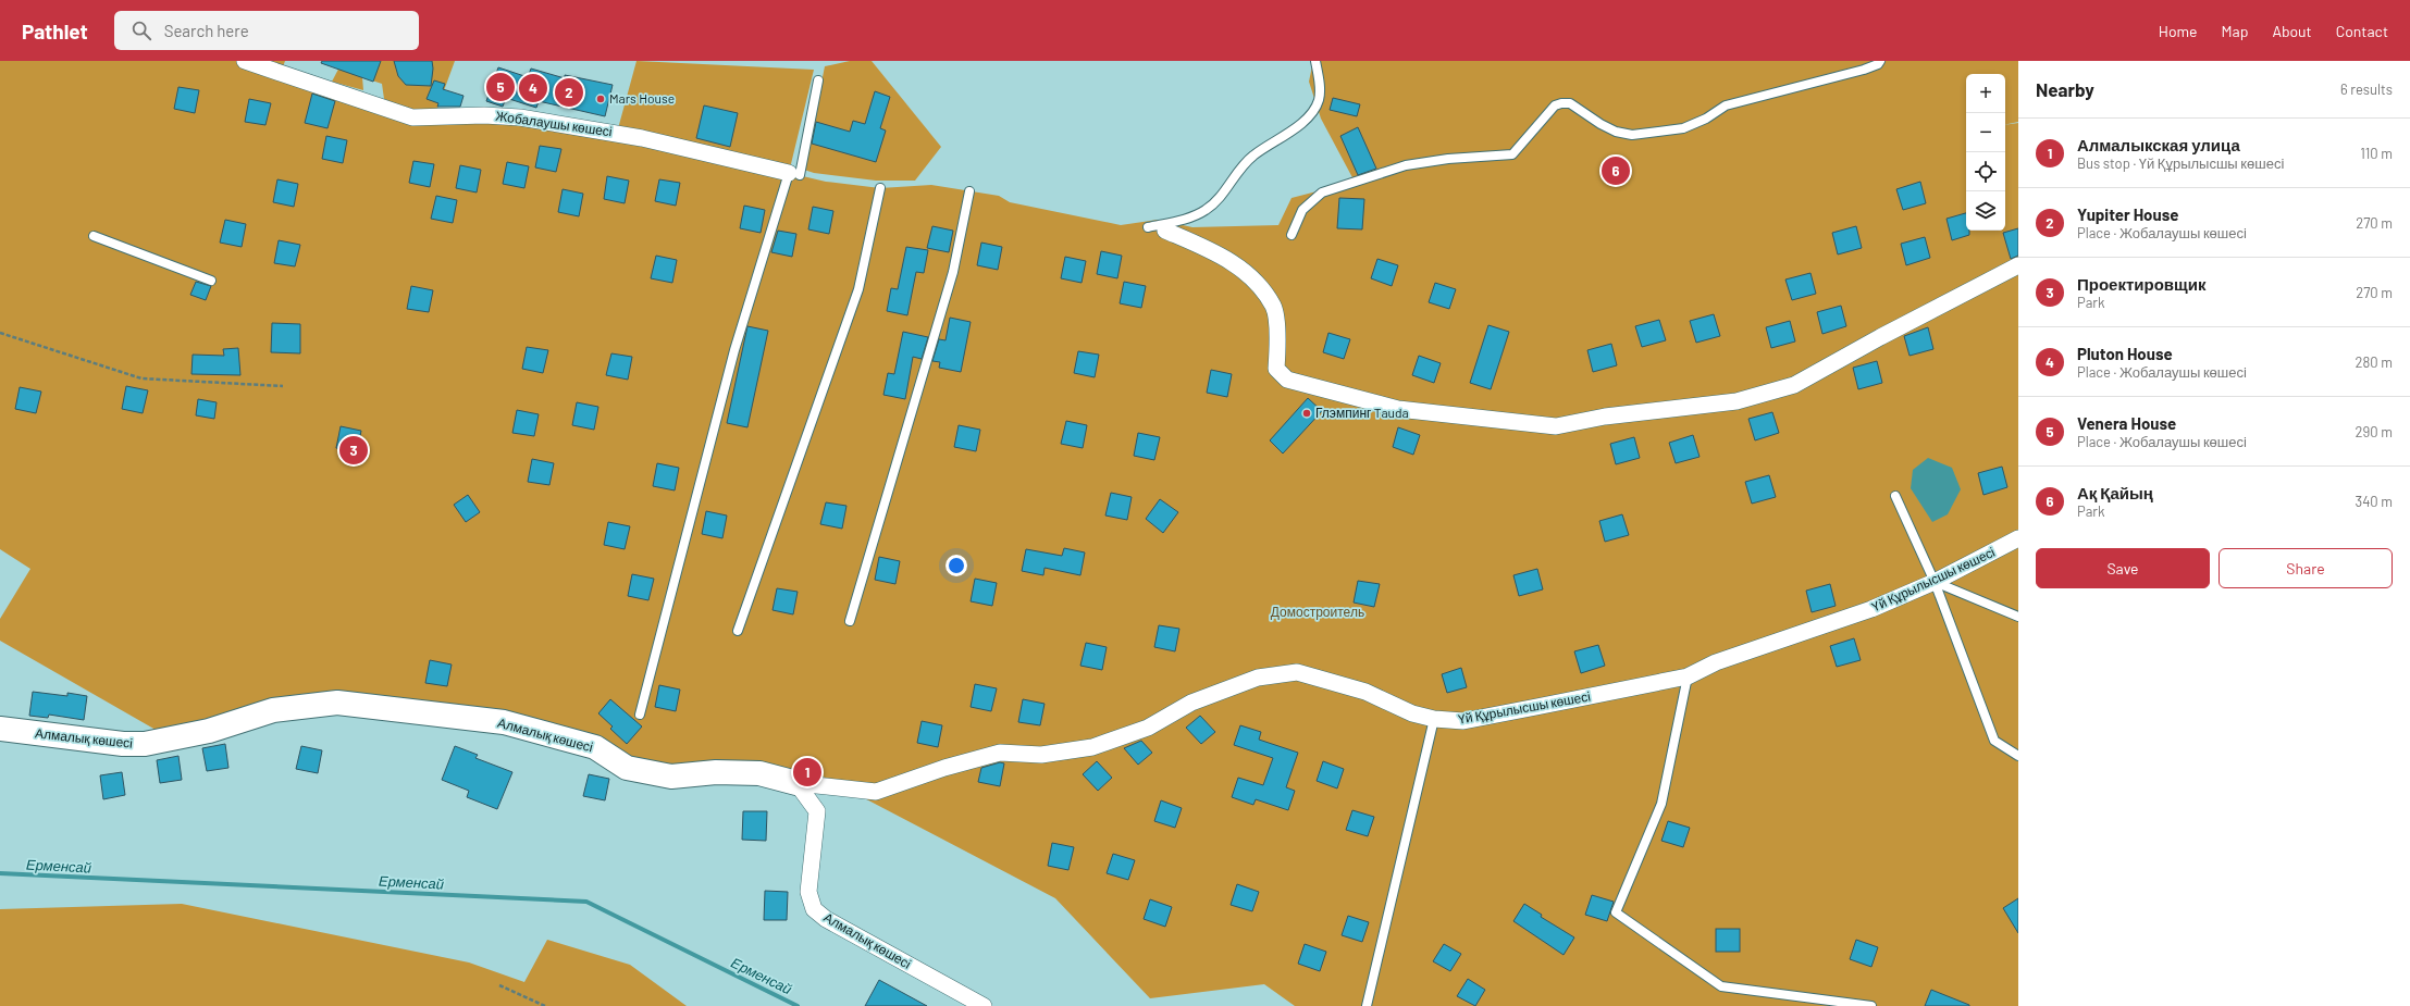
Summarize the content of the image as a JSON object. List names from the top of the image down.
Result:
{
  "streets": {
    "street": ["Жобалаушы көшесі", "Үй Құрылысшы көшесі", "Алмалық көшесі"]
  },
  "crossings": [
    ["Үй Құрылысшы көшесі", "Алмалық көшесі"]
  ],
  "water": ["Ерменсай"],
  "parks": ["Домостроитель"],
  "places": ["Mars House", "Глэмпинг Tauda"],
  "page": {
    "header": "Pathlet",
    "search": "Search here",
    "nav": [
      "Home",
      "Map",
      "About",
      "Contact"
    ],
    "heading": ["Nearby", "6 results"],
    "pins": [
      "5",
      "4",
      "2",
      "6",
      "3",
      "1"
    ],
    "map_buttons": ["+", "−"],
    "list": [
      {
        "mark": "1",
        "name": "Алмалыкская улица",
        "note": "Bus stop · Үй Құрылысшы көшесі",
        "value": "110 m"
      },
      {
        "mark": "2",
        "name": "Yupiter House",
        "note": "Place · Жобалаушы көшесі",
        "value": "270 m"
      },
      {
        "mark": "3",
        "name": "Проектировщик",
        "note": "Park",
        "value": "270 m"
      },
      {
        "mark": "4",
        "name": "Pluton House",
        "note": "Place · Жобалаушы көшесі",
        "value": "280 m"
      },
      {
        "mark": "5",
        "name": "Venera House",
        "note": "Place · Жобалаушы көшесі",
        "value": "290 m"
      },
      {
        "mark": "6",
        "name": "Ақ Қайың",
        "note": "Park",
        "value": "340 m"
      }
    ],
    "buttons": ["Save", "Share"]
  }
}
